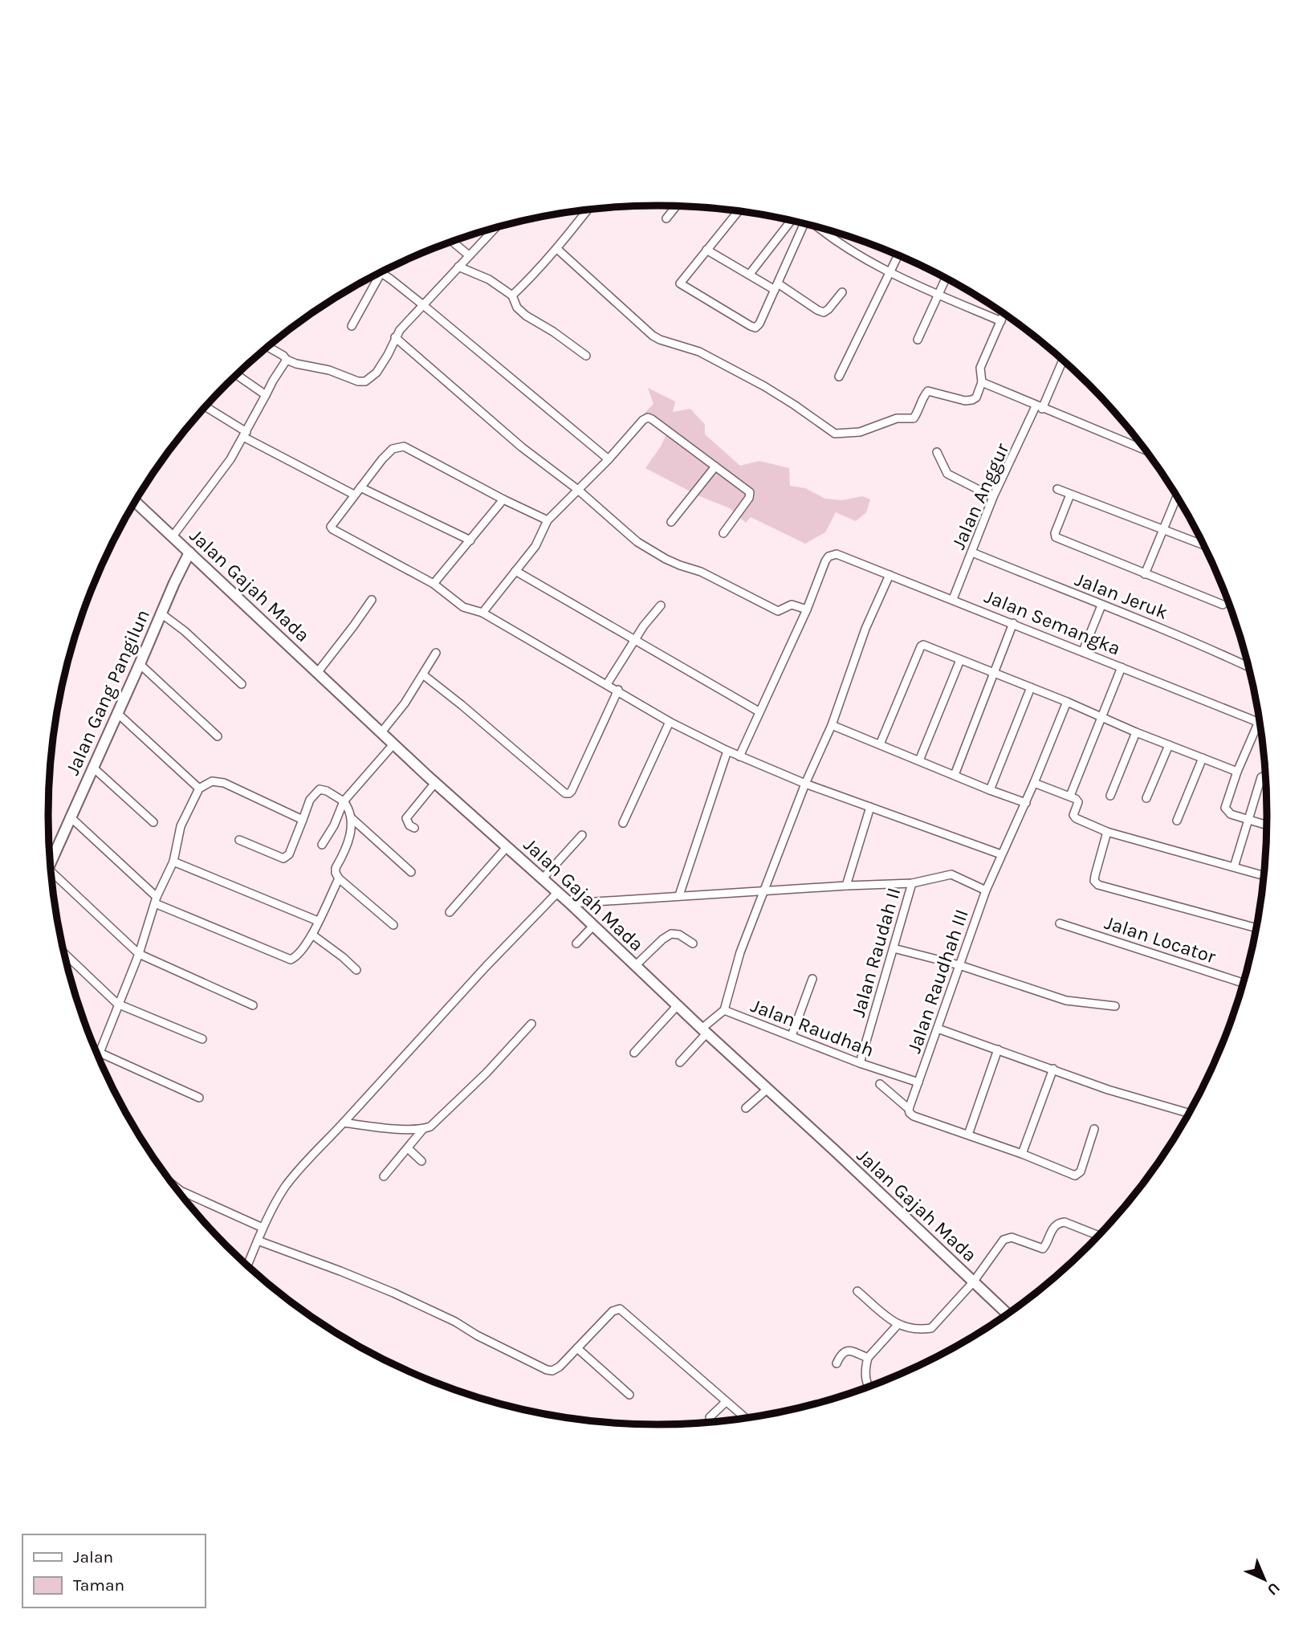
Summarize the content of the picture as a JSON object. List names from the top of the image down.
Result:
{
  "streets": {
    "main road": ["Jalan Gajah Mada", "Jalan Gang Pangilun"],
    "street": [
      "Jalan Anggur",
      "Jalan Jeruk",
      "Jalan Semangka",
      "Jalan Locator",
      "Jalan Raudah II",
      "Jalan Raudhah III",
      "Jalan Raudhah"
    ]
  },
  "crossings": [
    ["Jalan Anggur", "Jalan Jeruk"],
    ["Jalan Anggur", "Jalan Semangka"],
    ["Jalan Gajah Mada", "Jalan Gang Pangilun"],
    ["Jalan Gajah Mada", "Jalan Raudhah"],
    ["Jalan Raudah II", "Jalan Raudhah"],
    ["Jalan Raudhah III", "Jalan Raudhah"]
  ],
  "legend": ["Jalan", "Taman"],
  "north": "bottom right"
}
